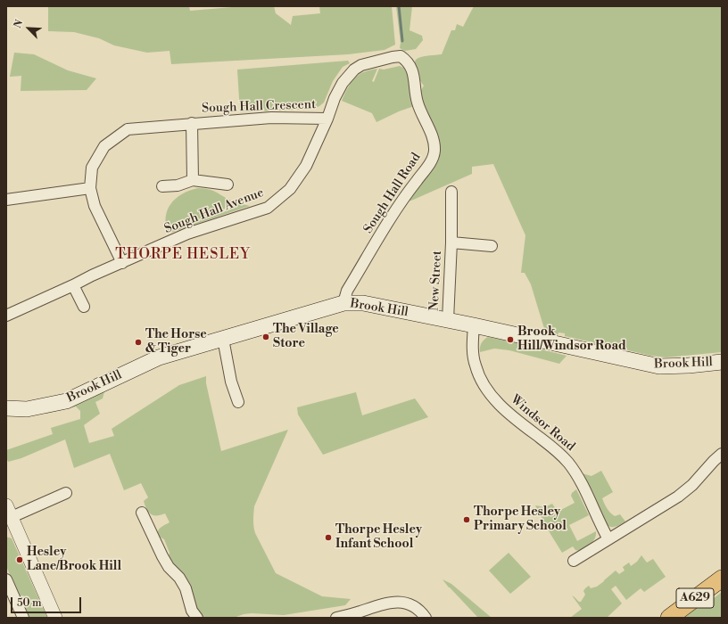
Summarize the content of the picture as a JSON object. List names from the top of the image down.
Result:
{
  "streets": {
    "main road": ["Brook Hill", "A629"],
    "street": [
      "Sough Hall Crescent",
      "Sough Hall Road",
      "Sough Hall Avenue",
      "New Street",
      "Windsor Road"
    ]
  },
  "crossings": [
    ["Sough Hall Crescent", "Sough Hall Avenue"],
    ["Sough Hall Road", "Sough Hall Avenue"],
    ["Sough Hall Road", "Brook Hill"],
    ["New Street", "Brook Hill"],
    ["Brook Hill", "Windsor Road"]
  ],
  "districts": ["THORPE HESLEY"],
  "places": [
    "The Village Store",
    "Brook Hill/Windsor Road",
    "The Horse & Tiger",
    "Thorpe Hesley Primary School",
    "Thorpe Hesley Infant School",
    "Hesley Lane/Brook Hill"
  ],
  "scale_bar": "50 m",
  "north": "top left"
}
